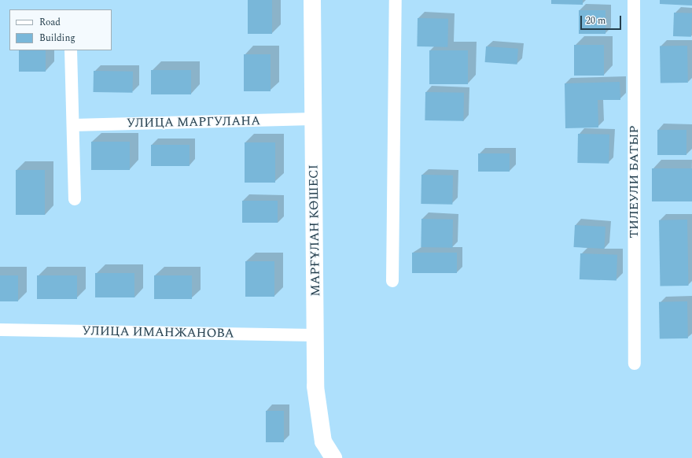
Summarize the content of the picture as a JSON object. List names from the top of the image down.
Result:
{
  "streets": {
    "main road": ["МАРҒҰЛАН КӨШЕСІ"],
    "street": ["УЛИЦА МАРГУЛАНА", "ТИЛЕУЛИ БАТЫР", "УЛИЦА ИМАНЖАНОВА"]
  },
  "crossings": [
    ["УЛИЦА МАРГУЛАНА", "МАРҒҰЛАН КӨШЕСІ"],
    ["МАРҒҰЛАН КӨШЕСІ", "УЛИЦА ИМАНЖАНОВА"]
  ],
  "legend": ["Road", "Building"],
  "scale_bar": "20 m"
}
